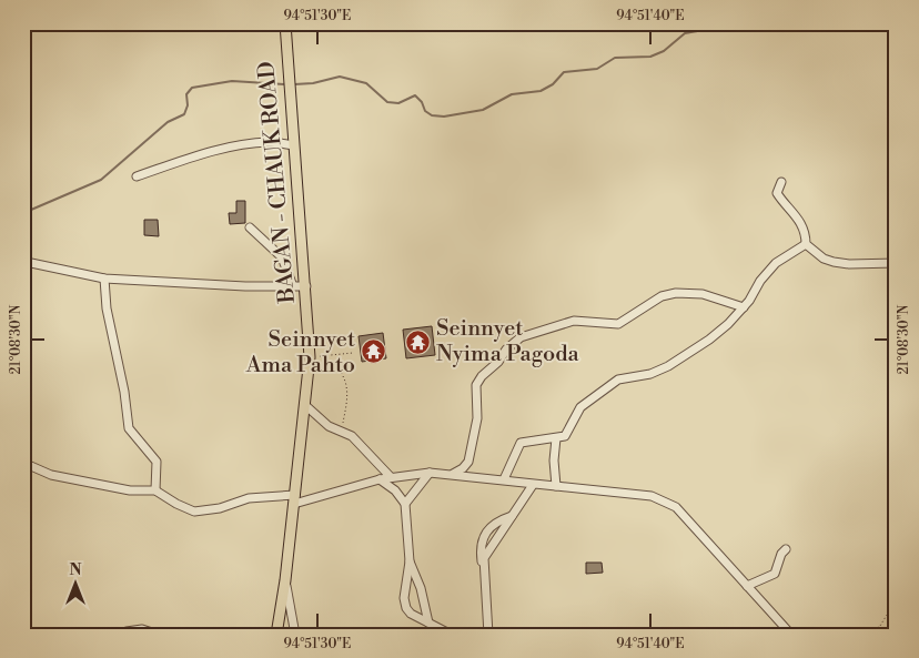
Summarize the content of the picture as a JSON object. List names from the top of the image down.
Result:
{
  "streets": {
    "main road": ["BAGAN - CHAUK ROAD"]
  },
  "places": {
    "temple": ["Seinnyet Nyima Pagoda", "Seinnyet Ama Pahto"]
  },
  "north": "top",
  "coordinates": ["94°51'30\"E", "94°51'40\"E", "21°08'30\"N"]
}
